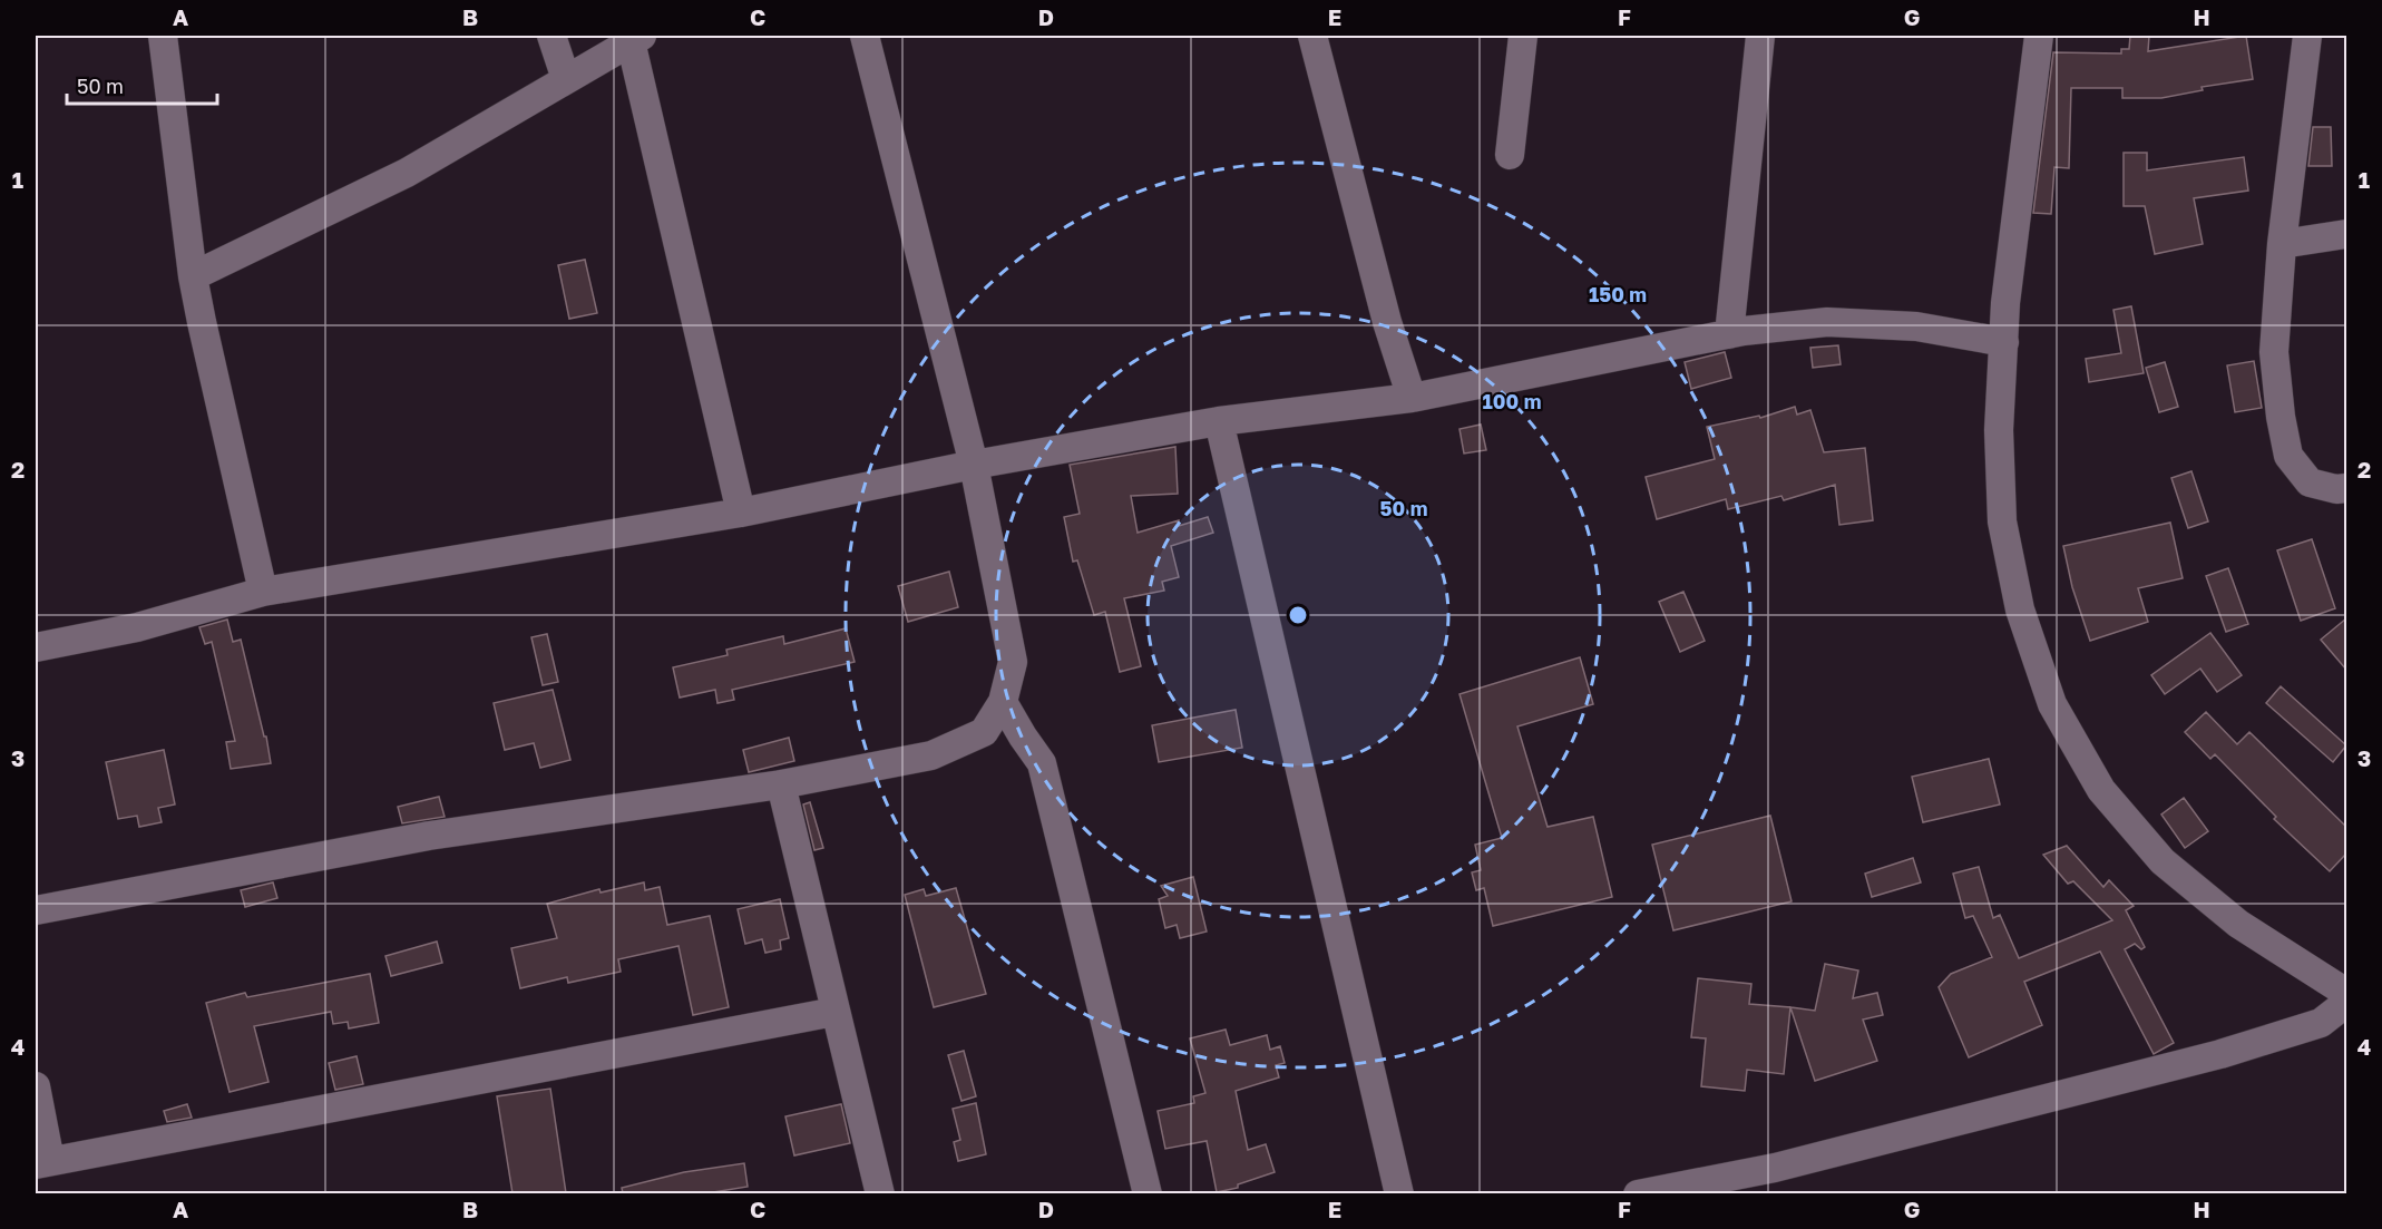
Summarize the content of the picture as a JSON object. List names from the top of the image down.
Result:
{
  "scale_bar": "50 m",
  "grid": {
    "columns": [
      "A",
      "B",
      "C",
      "D",
      "E",
      "F",
      "G",
      "H"
    ],
    "rows": [
      "1",
      "2",
      "3",
      "4"
    ]
  },
  "rings": ["150 m", "100 m", "50 m"]
}
